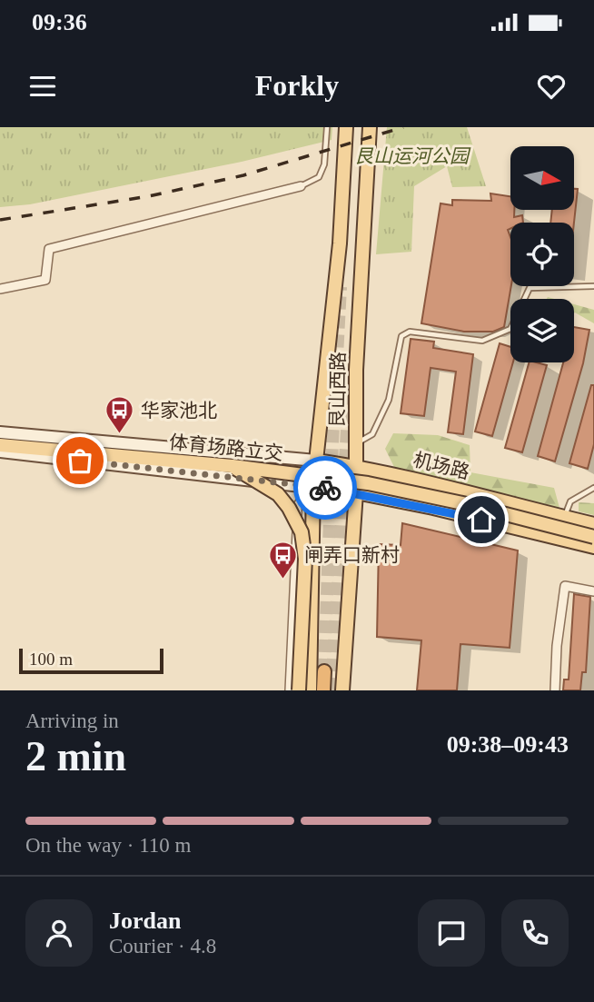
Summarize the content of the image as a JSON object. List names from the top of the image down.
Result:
{
  "streets": {
    "main road": ["艮山西路", "体育场路立交", "机场路"]
  },
  "crossings": [
    ["艮山西路", "机场路"]
  ],
  "parks": ["艮山运河公园"],
  "places": {
    "bus stop": ["华家池北", "闸弄口新村"]
  },
  "scale_bar": "100 m",
  "north": "right",
  "page": {
    "status": "09:36",
    "header": "Forkly",
    "scale": "100 m",
    "heading": ["2 min", "Arriving in", "09:38–09:43"],
    "panel": ["Jordan", "Courier · 4.8"],
    "bar": "On the way · 110 m"
  }
}
